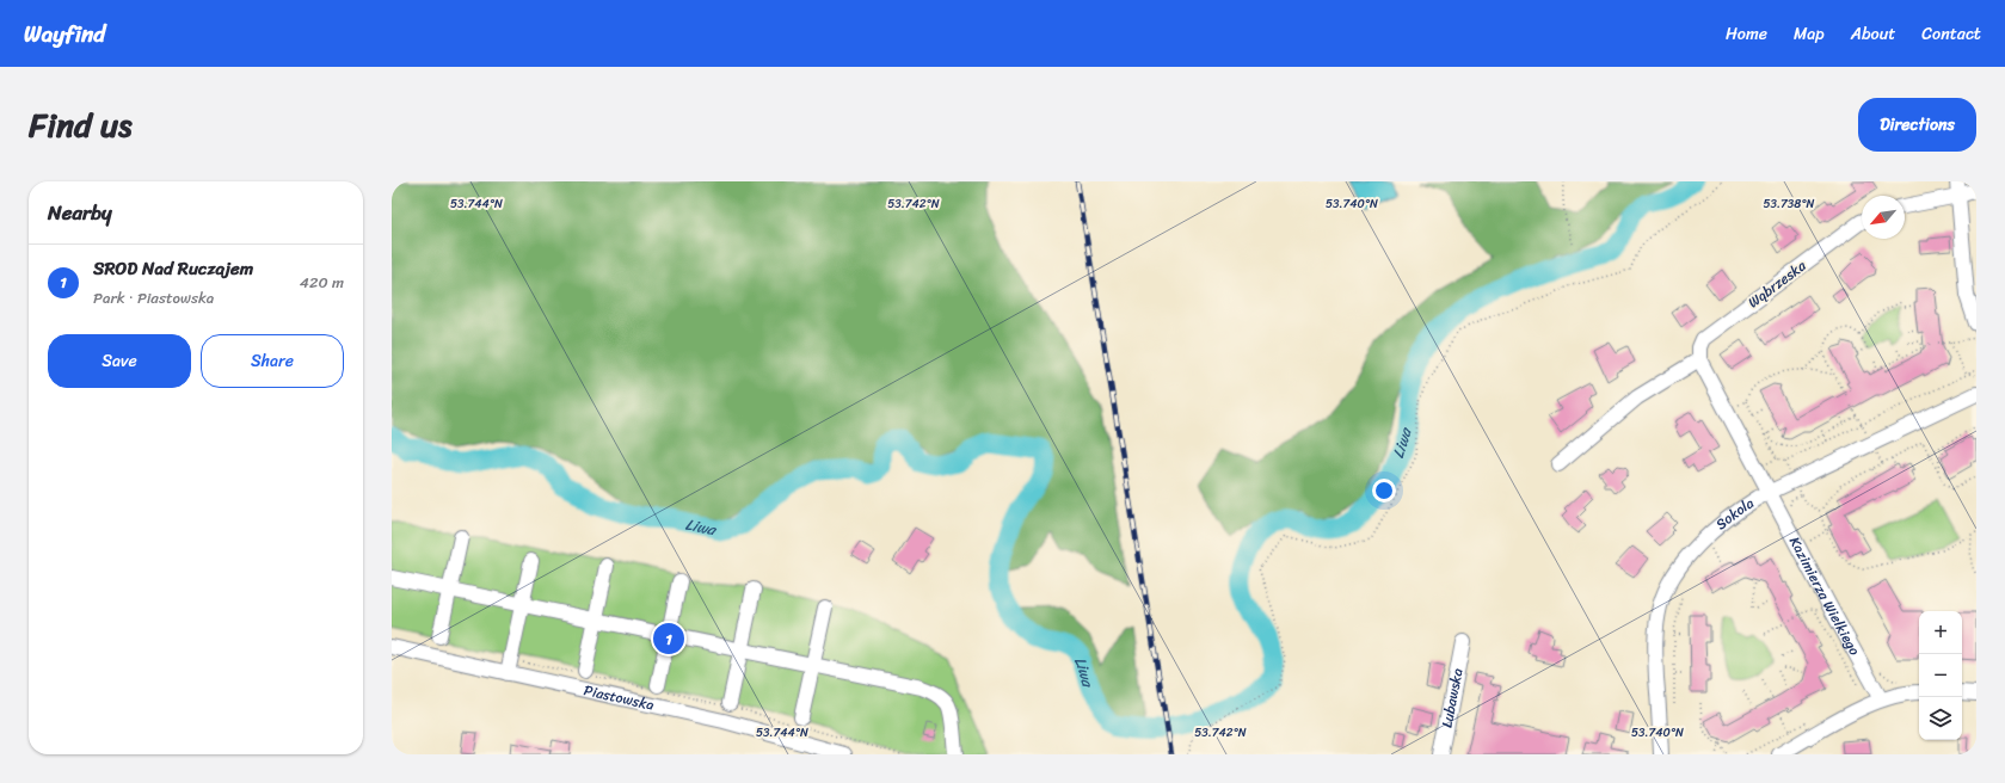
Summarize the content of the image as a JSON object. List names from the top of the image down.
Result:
{
  "streets": {
    "street": [
      "Wąbrzeska",
      "Sokola",
      "Kazimierza Wielkiego",
      "Piastowska",
      "Lubawska"
    ]
  },
  "crossings": [
    ["Sokola", "Kazimierza Wielkiego"]
  ],
  "water": ["Liwa"],
  "north": "bottom left",
  "page": {
    "header": "Wayfind",
    "nav": [
      "Home",
      "Map",
      "About",
      "Contact"
    ],
    "title": "Find us",
    "buttons": [
      "Directions",
      ["Save", "Share"]
    ],
    "heading": "Nearby",
    "list": [
      {
        "mark": "1",
        "name": "SROD Nad Ruczajem",
        "note": "Park · Piastowska",
        "value": "420 m"
      }
    ],
    "map_buttons": ["+", "−"],
    "pins": "1"
  },
  "coordinates": [
    "53.744°N",
    "53.742°N",
    "53.740°N",
    "53.738°N"
  ]
}
